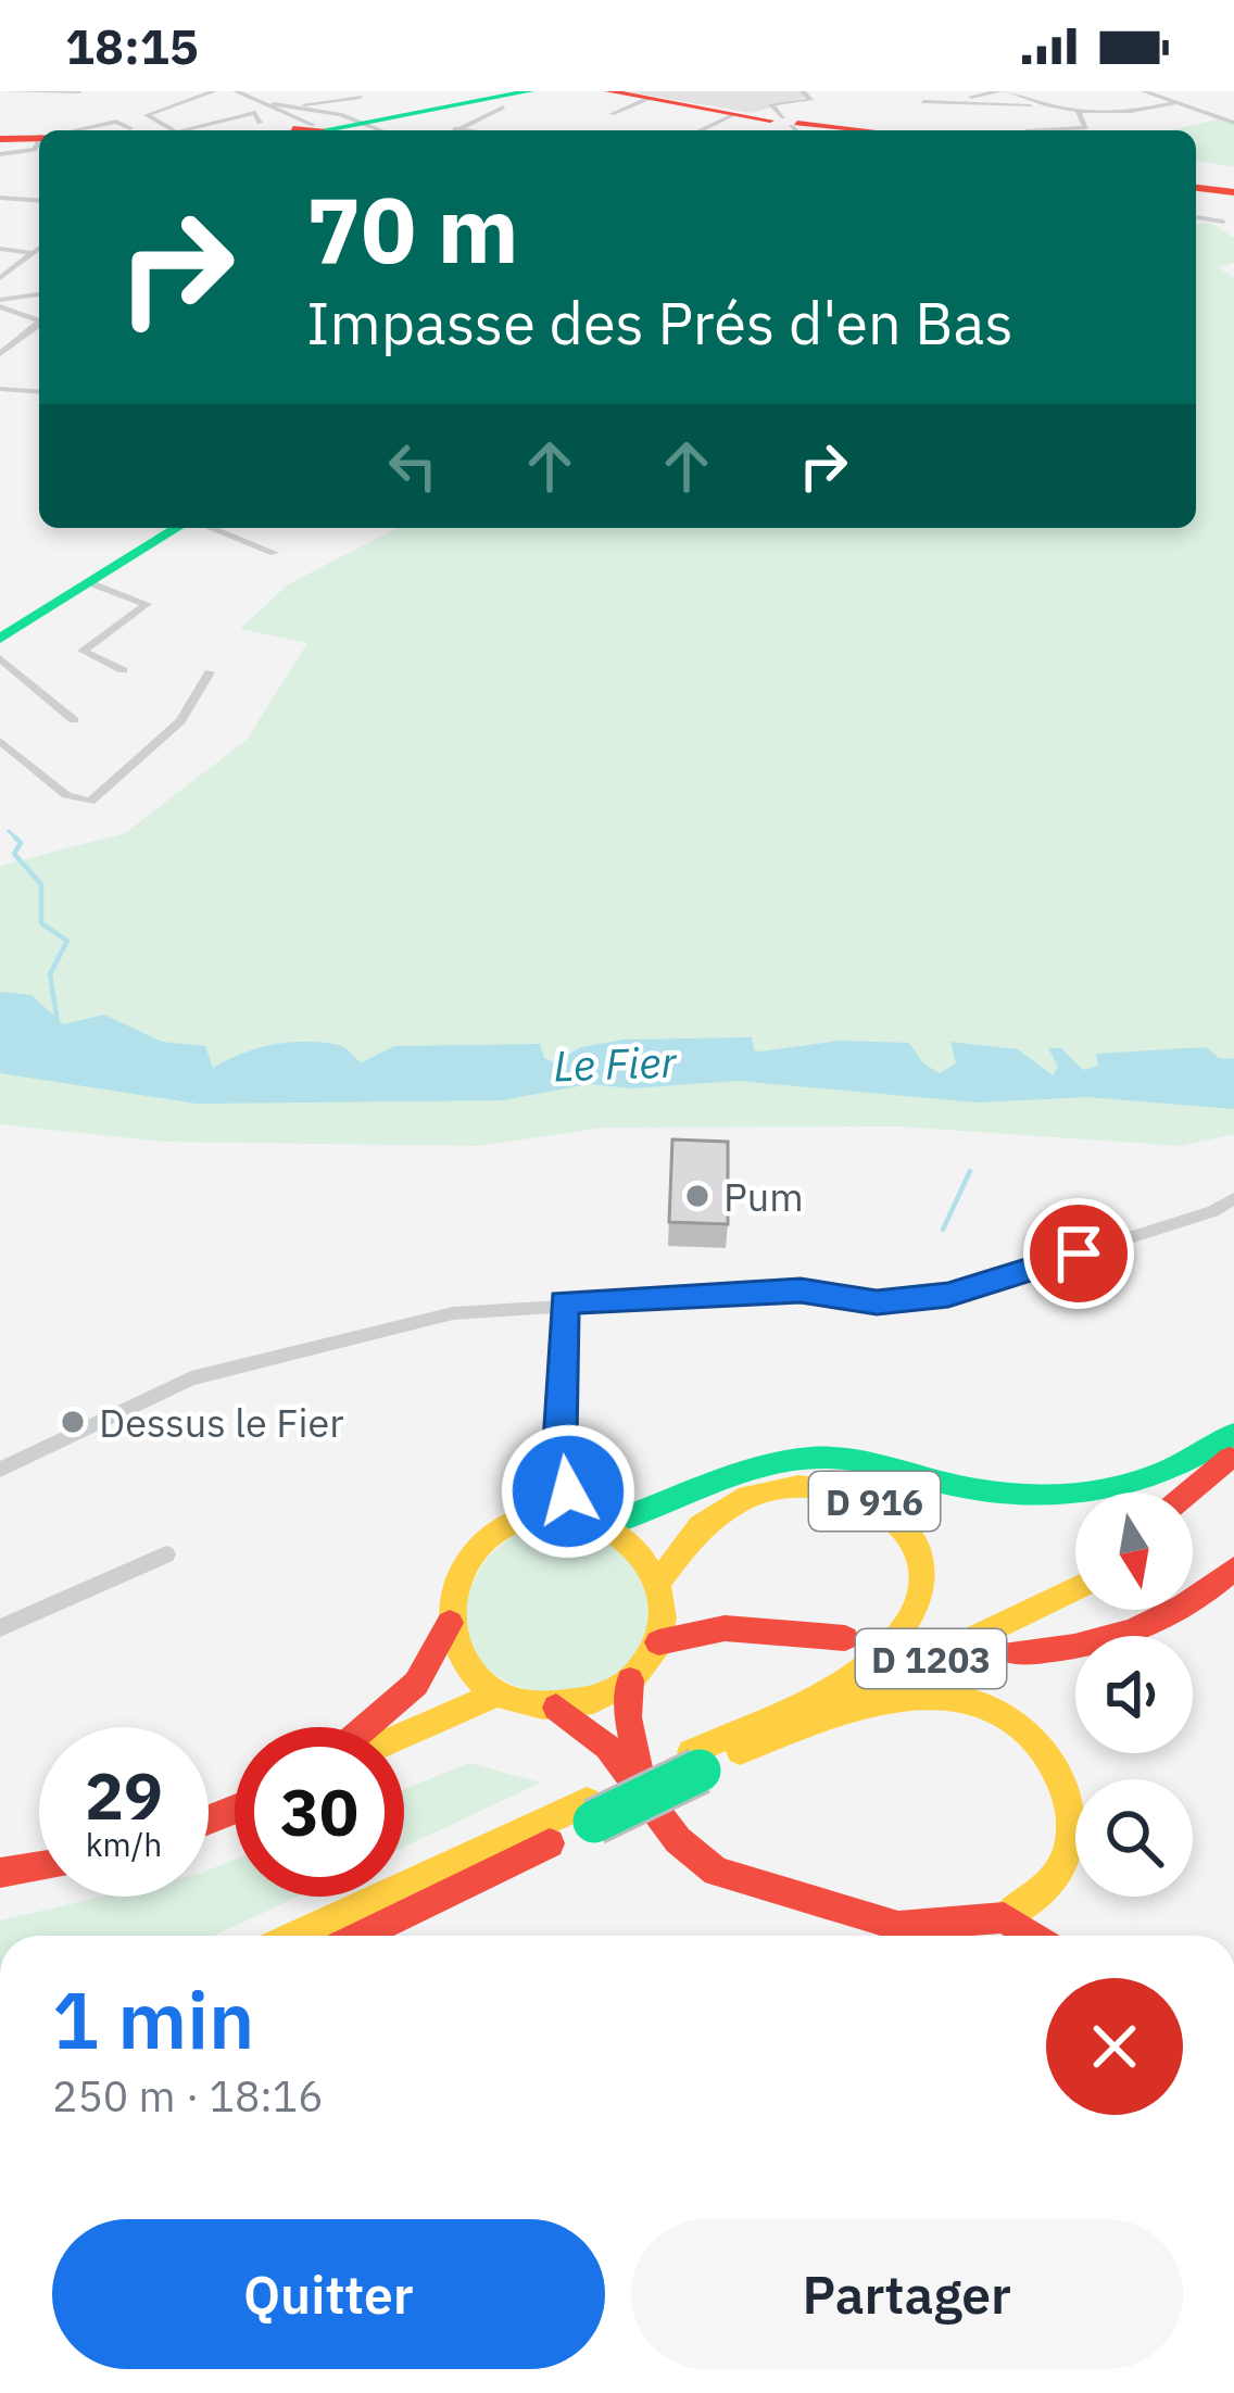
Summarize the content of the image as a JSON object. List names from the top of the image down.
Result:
{
  "streets": {
    "main road": ["D 916", "D 1203"]
  },
  "crossings": [
    ["D 916", "D 1203"]
  ],
  "water": ["Le Fier"],
  "places": ["Pum", "Dessus le Fier"],
  "north": "bottom",
  "page": {
    "status": "18:15",
    "turn": ["70 m", "Impasse des Prés d'en Bas"],
    "speed": "29 km/h",
    "limit": "30",
    "heading": ["1 min", "250 m · 18:16"],
    "buttons": ["Quitter", "Partager"]
  }
}
